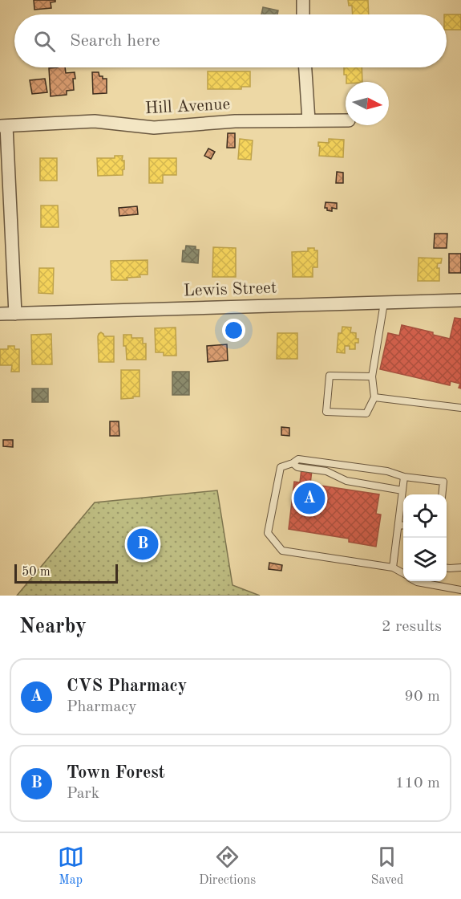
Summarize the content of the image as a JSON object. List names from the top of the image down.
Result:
{
  "streets": {
    "street": ["Hill Avenue", "Lewis Street"]
  },
  "scale_bar": "50 m",
  "north": "right",
  "page": {
    "search": "Search here",
    "pins": ["A", "B"],
    "scale": "50 m",
    "heading": ["Nearby", "2 results"],
    "list": [
      {
        "mark": "A",
        "name": "CVS Pharmacy",
        "note": "Pharmacy",
        "value": "90 m"
      },
      {
        "mark": "B",
        "name": "Town Forest",
        "note": "Park",
        "value": "110 m"
      }
    ],
    "nav": ["Map", "Directions", "Saved"]
  }
}
